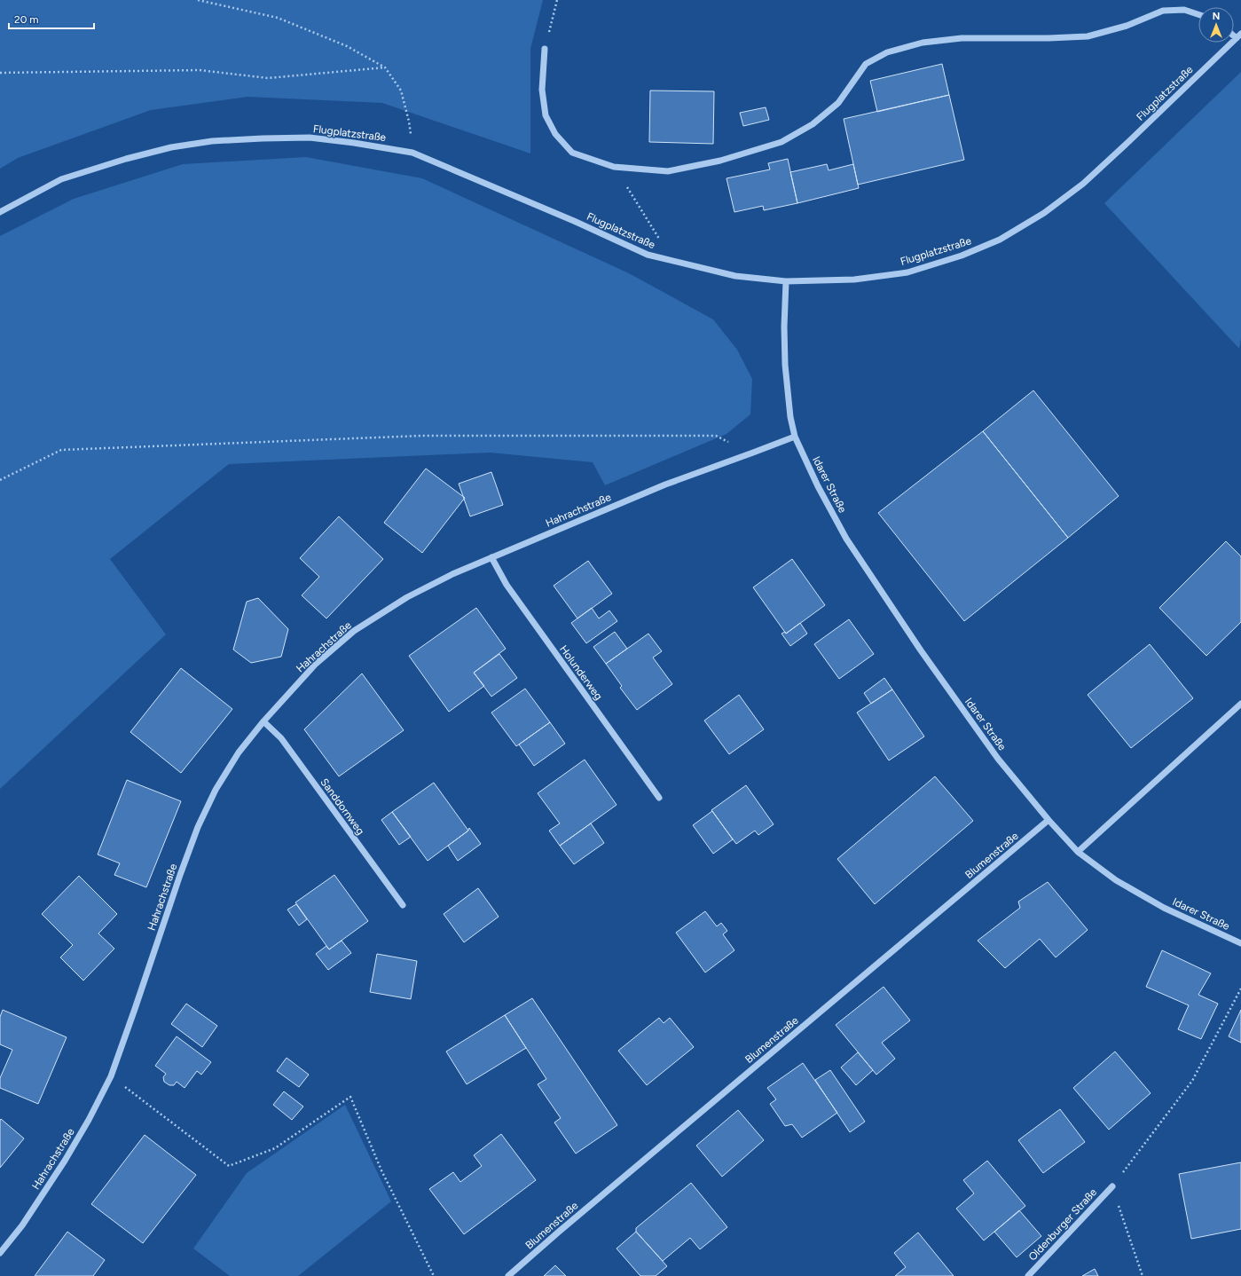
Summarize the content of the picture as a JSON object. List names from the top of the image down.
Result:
{
  "streets": {
    "street": [
      "Flugplatzstraße",
      "Idarer Straße",
      "Hahrachstraße",
      "Holunderweg",
      "Sanddornweg",
      "Blumenstraße",
      "Oldenburger Straße"
    ]
  },
  "crossings": [
    ["Idarer Straße", "Hahrachstraße"],
    ["Idarer Straße", "Blumenstraße"],
    ["Hahrachstraße", "Holunderweg"],
    ["Hahrachstraße", "Sanddornweg"]
  ],
  "scale_bar": "20 m",
  "north": "top"
}
